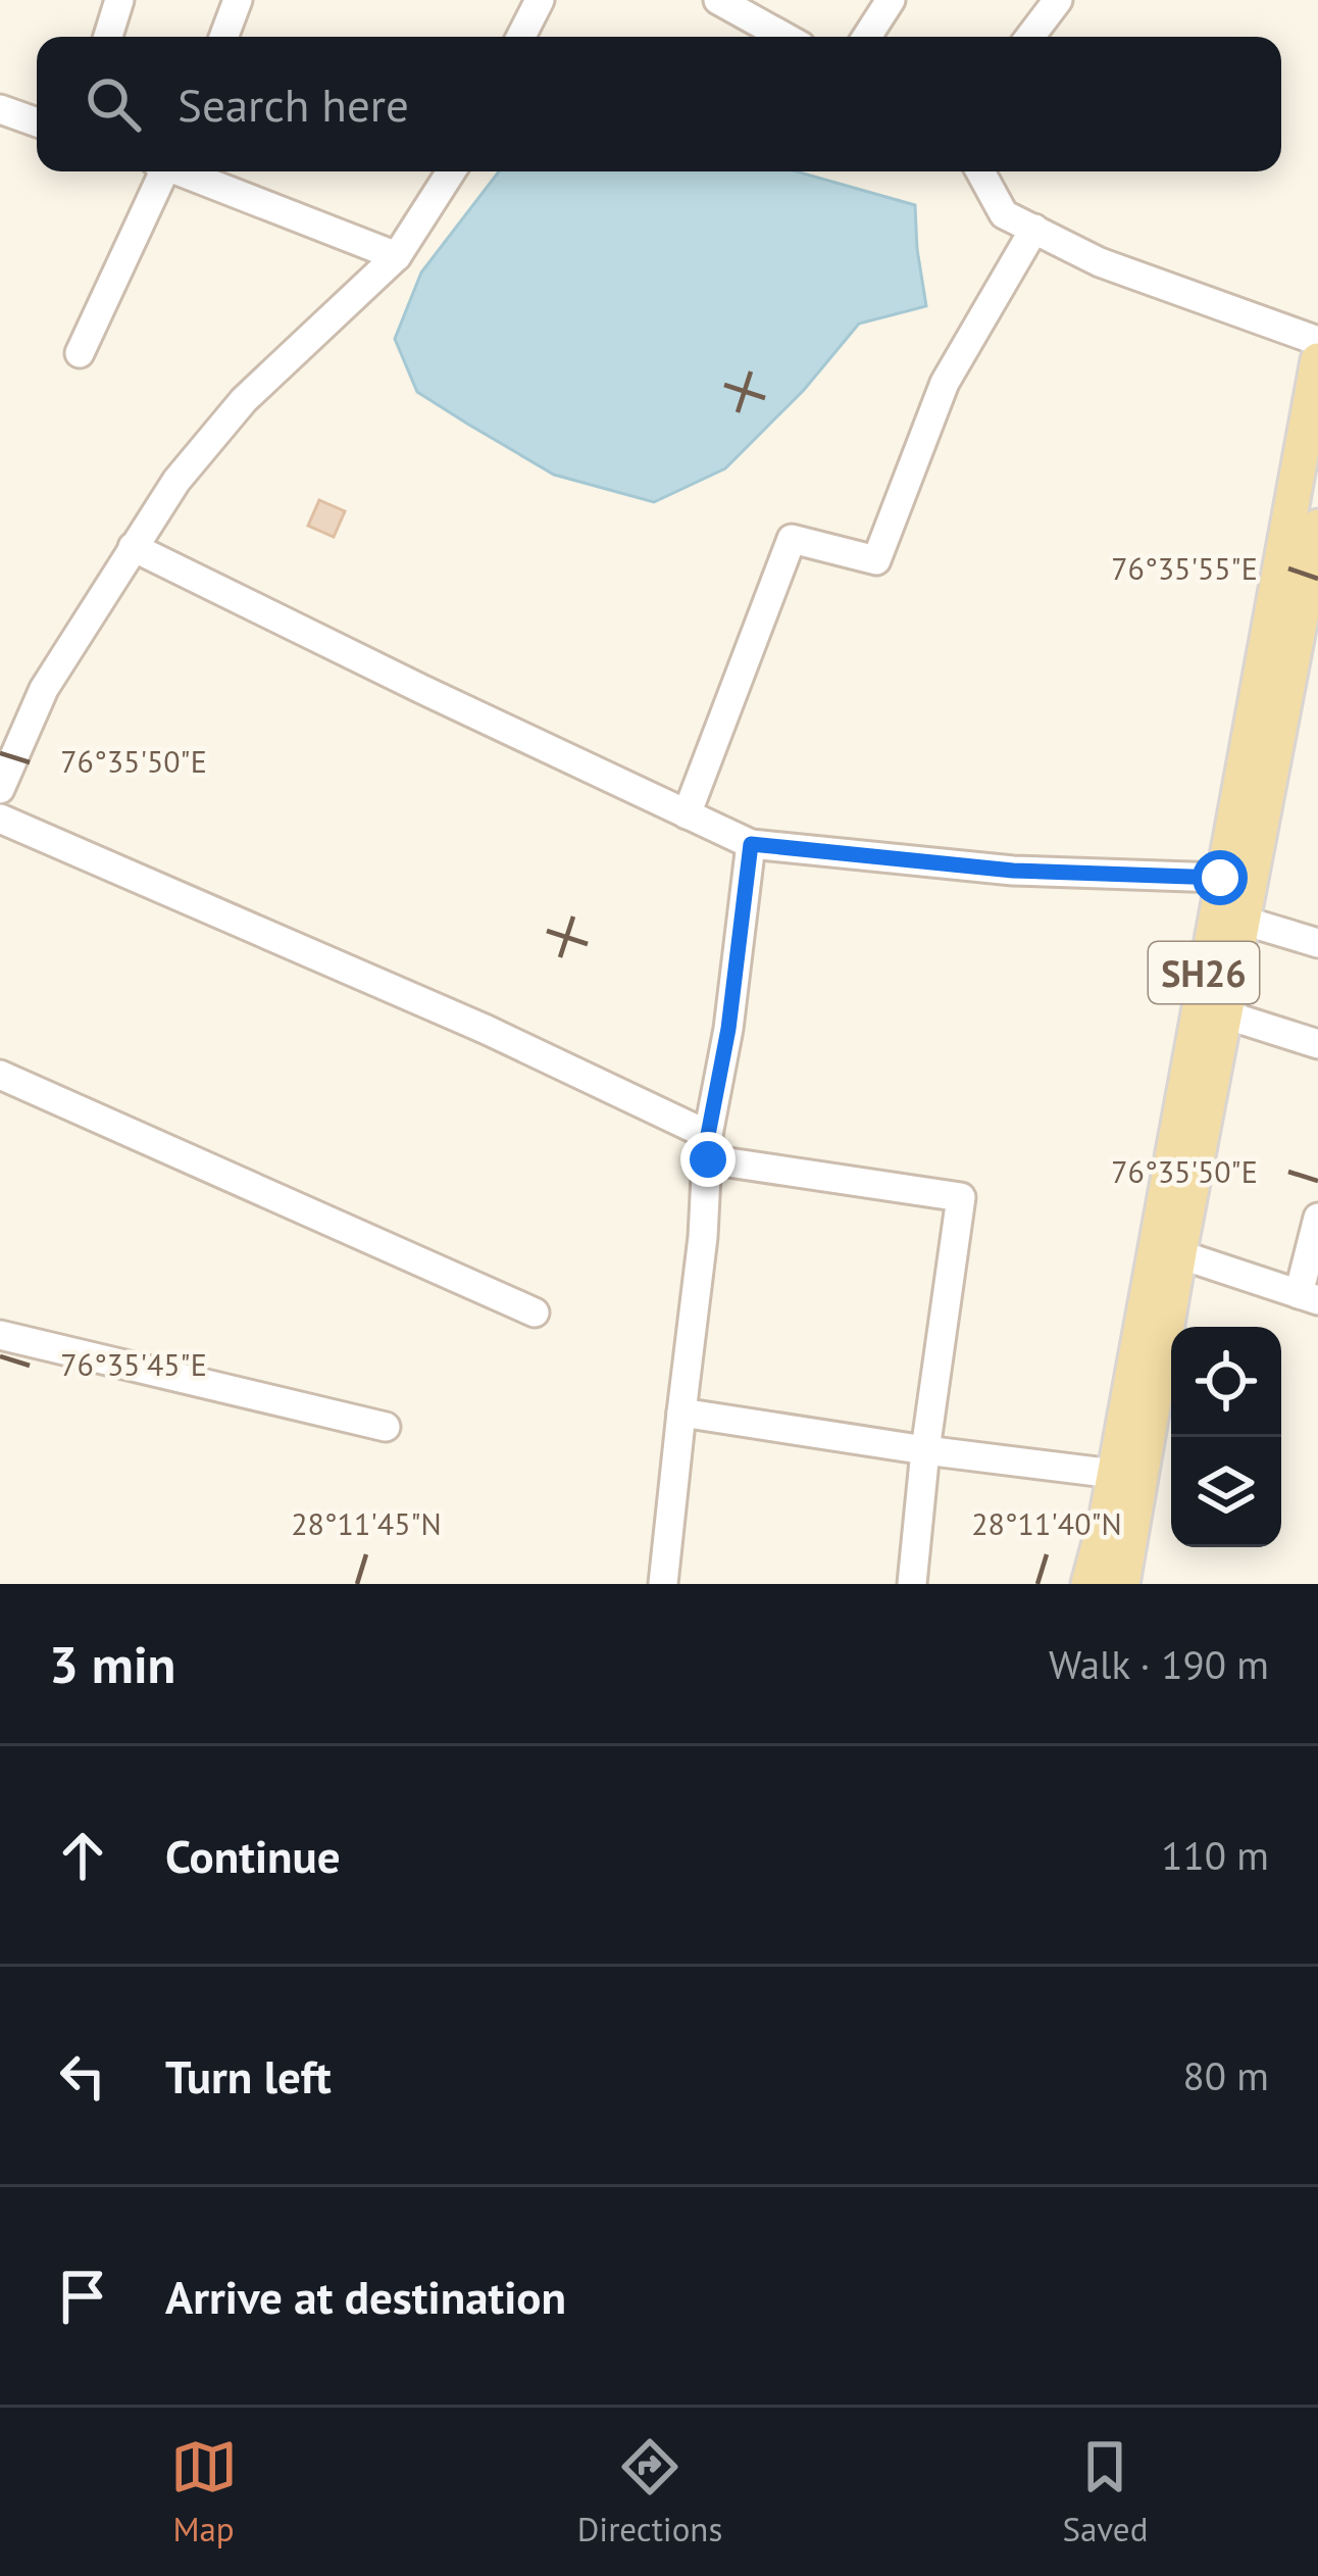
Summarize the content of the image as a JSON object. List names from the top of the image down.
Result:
{
  "streets": {
    "main road": ["SH26"]
  },
  "page": {
    "search": "Search here",
    "heading": ["3 min", "Walk · 190 m"],
    "list": [
      ["Continue", "110 m"],
      ["Turn left", "80 m"],
      "Arrive at destination"
    ],
    "nav": ["Map", "Directions", "Saved"]
  },
  "coordinates": [
    "76°35'55\"E",
    "76°35'50\"E",
    "76°35'45\"E",
    "28°11'45\"N",
    "28°11'40\"N"
  ]
}
